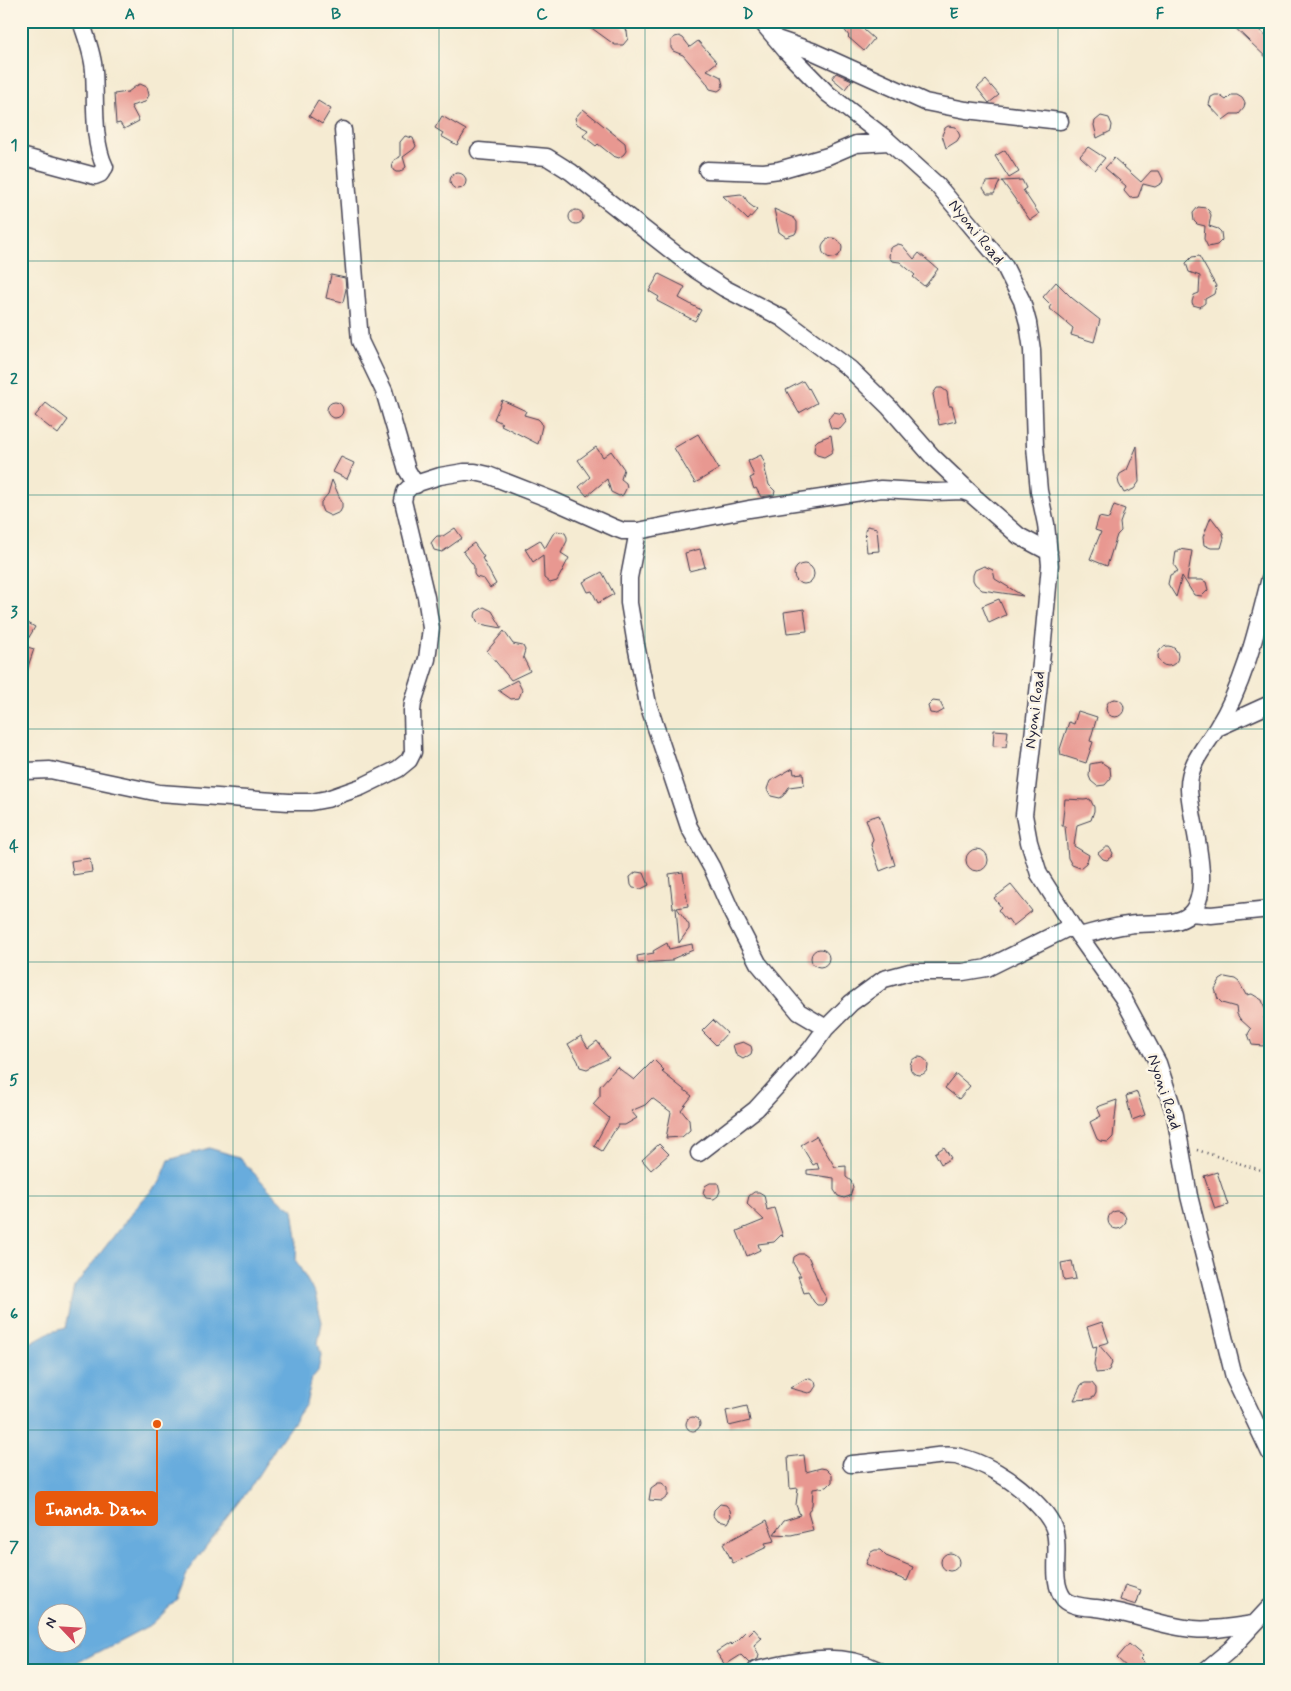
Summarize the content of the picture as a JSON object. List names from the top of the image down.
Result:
{
  "streets": {
    "street": ["Nyoni Road"]
  },
  "places": ["Inanda Dam"],
  "north": "top left",
  "grid": {
    "columns": [
      "A",
      "B",
      "C",
      "D",
      "E",
      "F"
    ],
    "rows": [
      "1",
      "2",
      "3",
      "4",
      "5",
      "6",
      "7"
    ]
  }
}
